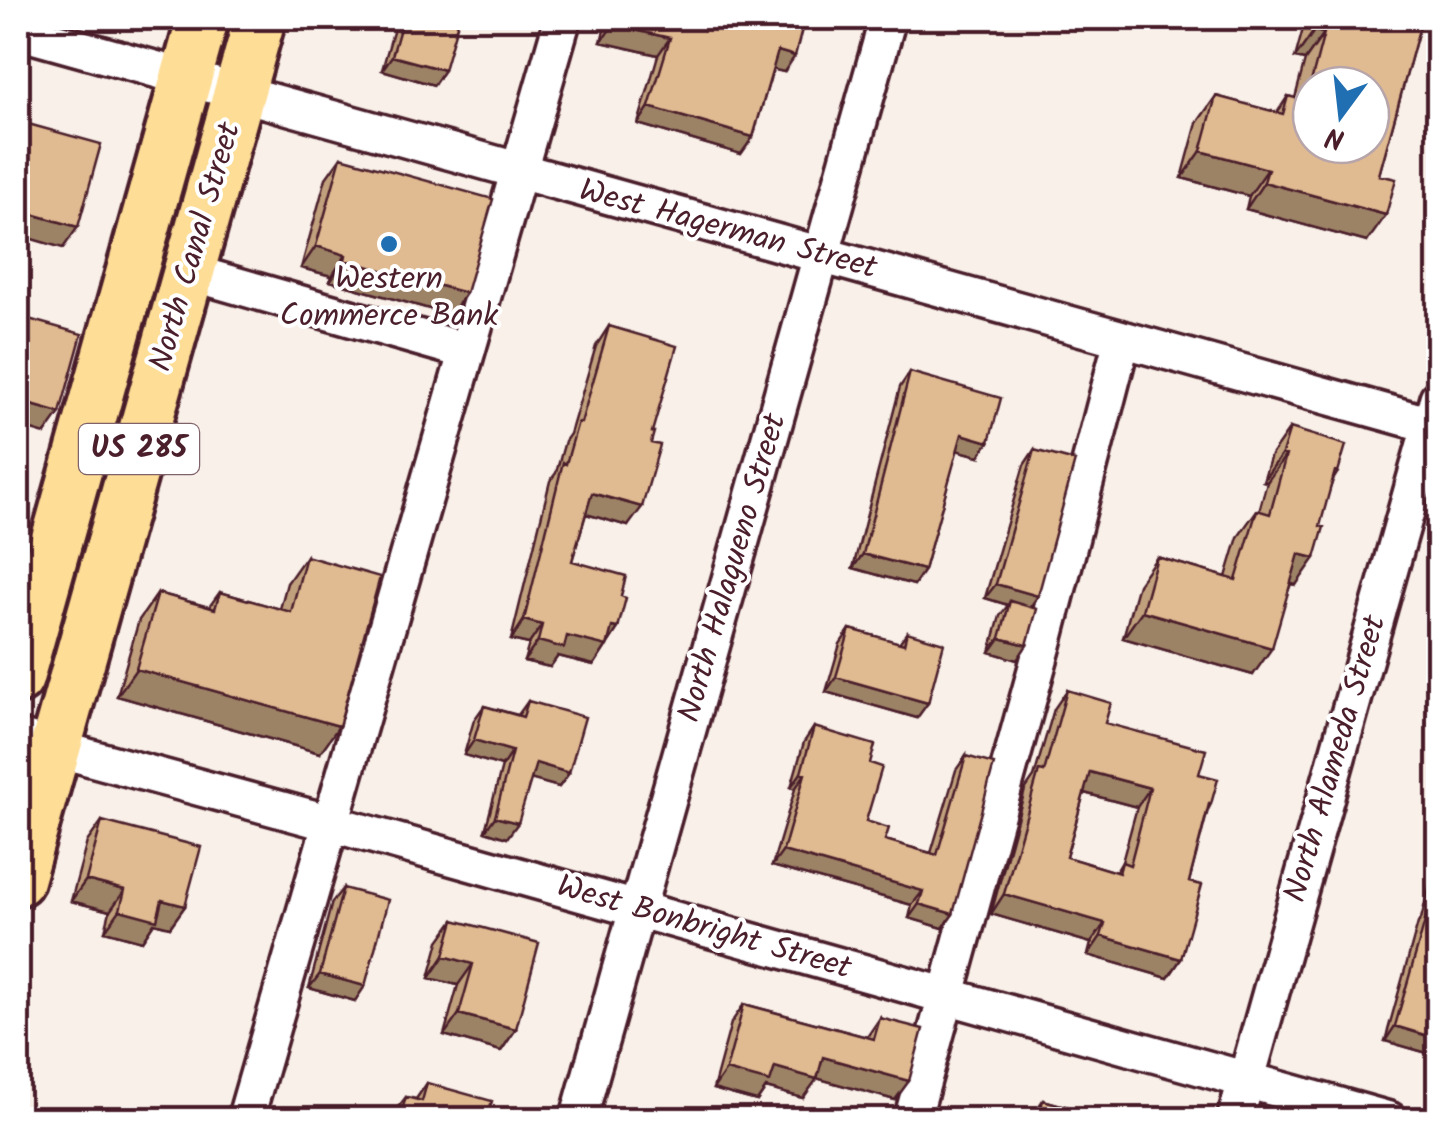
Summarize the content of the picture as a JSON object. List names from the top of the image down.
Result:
{
  "streets": {
    "highway": ["North Canal Street", "US 285"],
    "street": [
      "West Hagerman Street",
      "North Halagueno Street",
      "North Alameda Street",
      "West Bonbright Street"
    ]
  },
  "crossings": [
    ["West Hagerman Street", "North Canal Street"],
    ["West Hagerman Street", "North Halagueno Street"],
    ["West Hagerman Street", "North Alameda Street"],
    ["North Canal Street", "West Bonbright Street"],
    ["North Halagueno Street", "West Bonbright Street"],
    ["North Alameda Street", "West Bonbright Street"]
  ],
  "places": ["Western Commerce Bank"],
  "north": "bottom"
}
